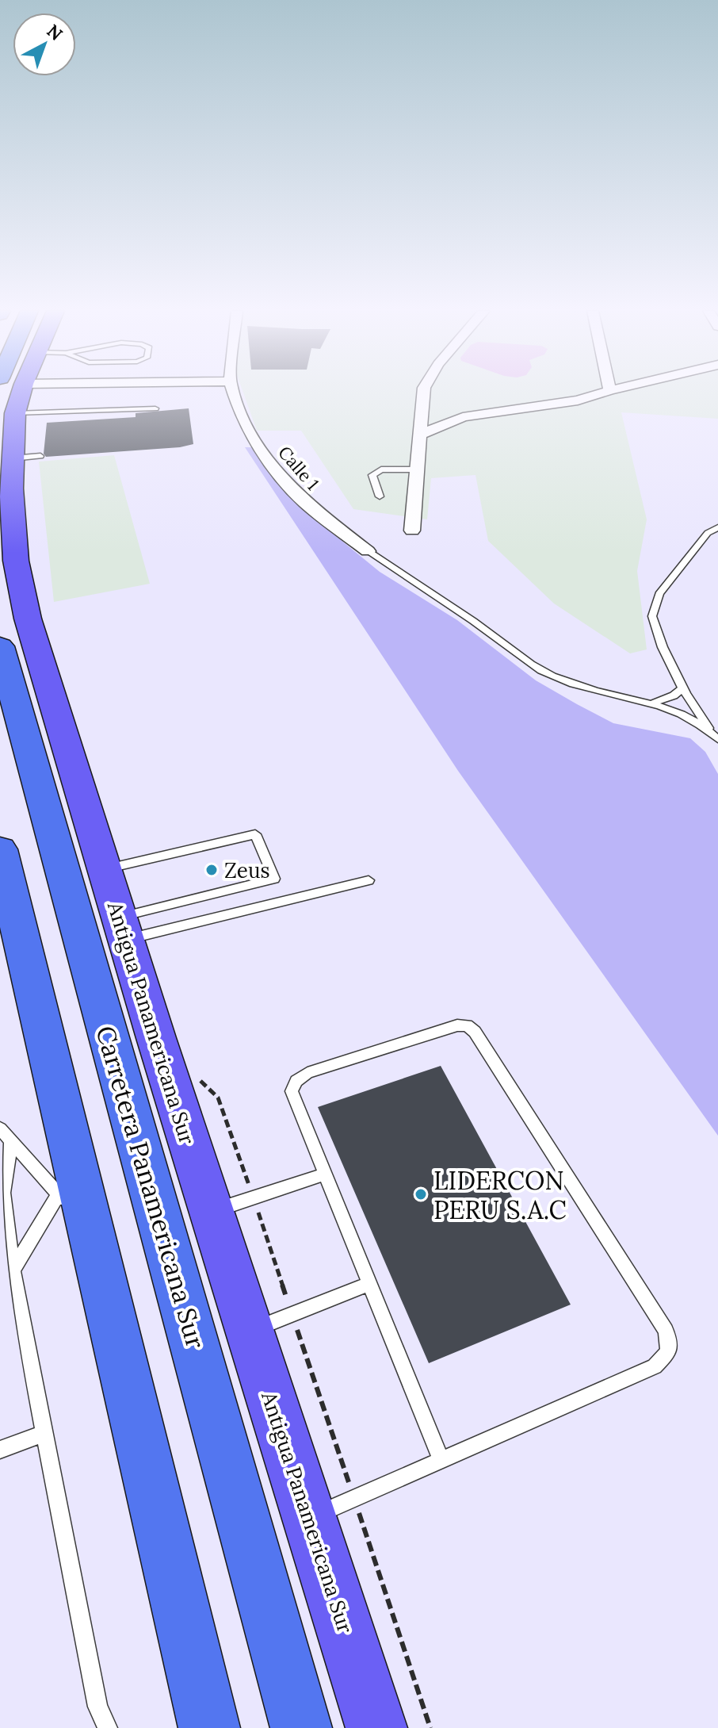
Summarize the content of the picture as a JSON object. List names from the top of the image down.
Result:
{
  "streets": {
    "highway": ["Carretera Panamericana Sur"],
    "main road": ["Antigua Panamericana Sur"],
    "street": ["Calle 1"]
  },
  "places": ["Zeus", "LIDERCON PERU S.A.C"],
  "north": "top right"
}
